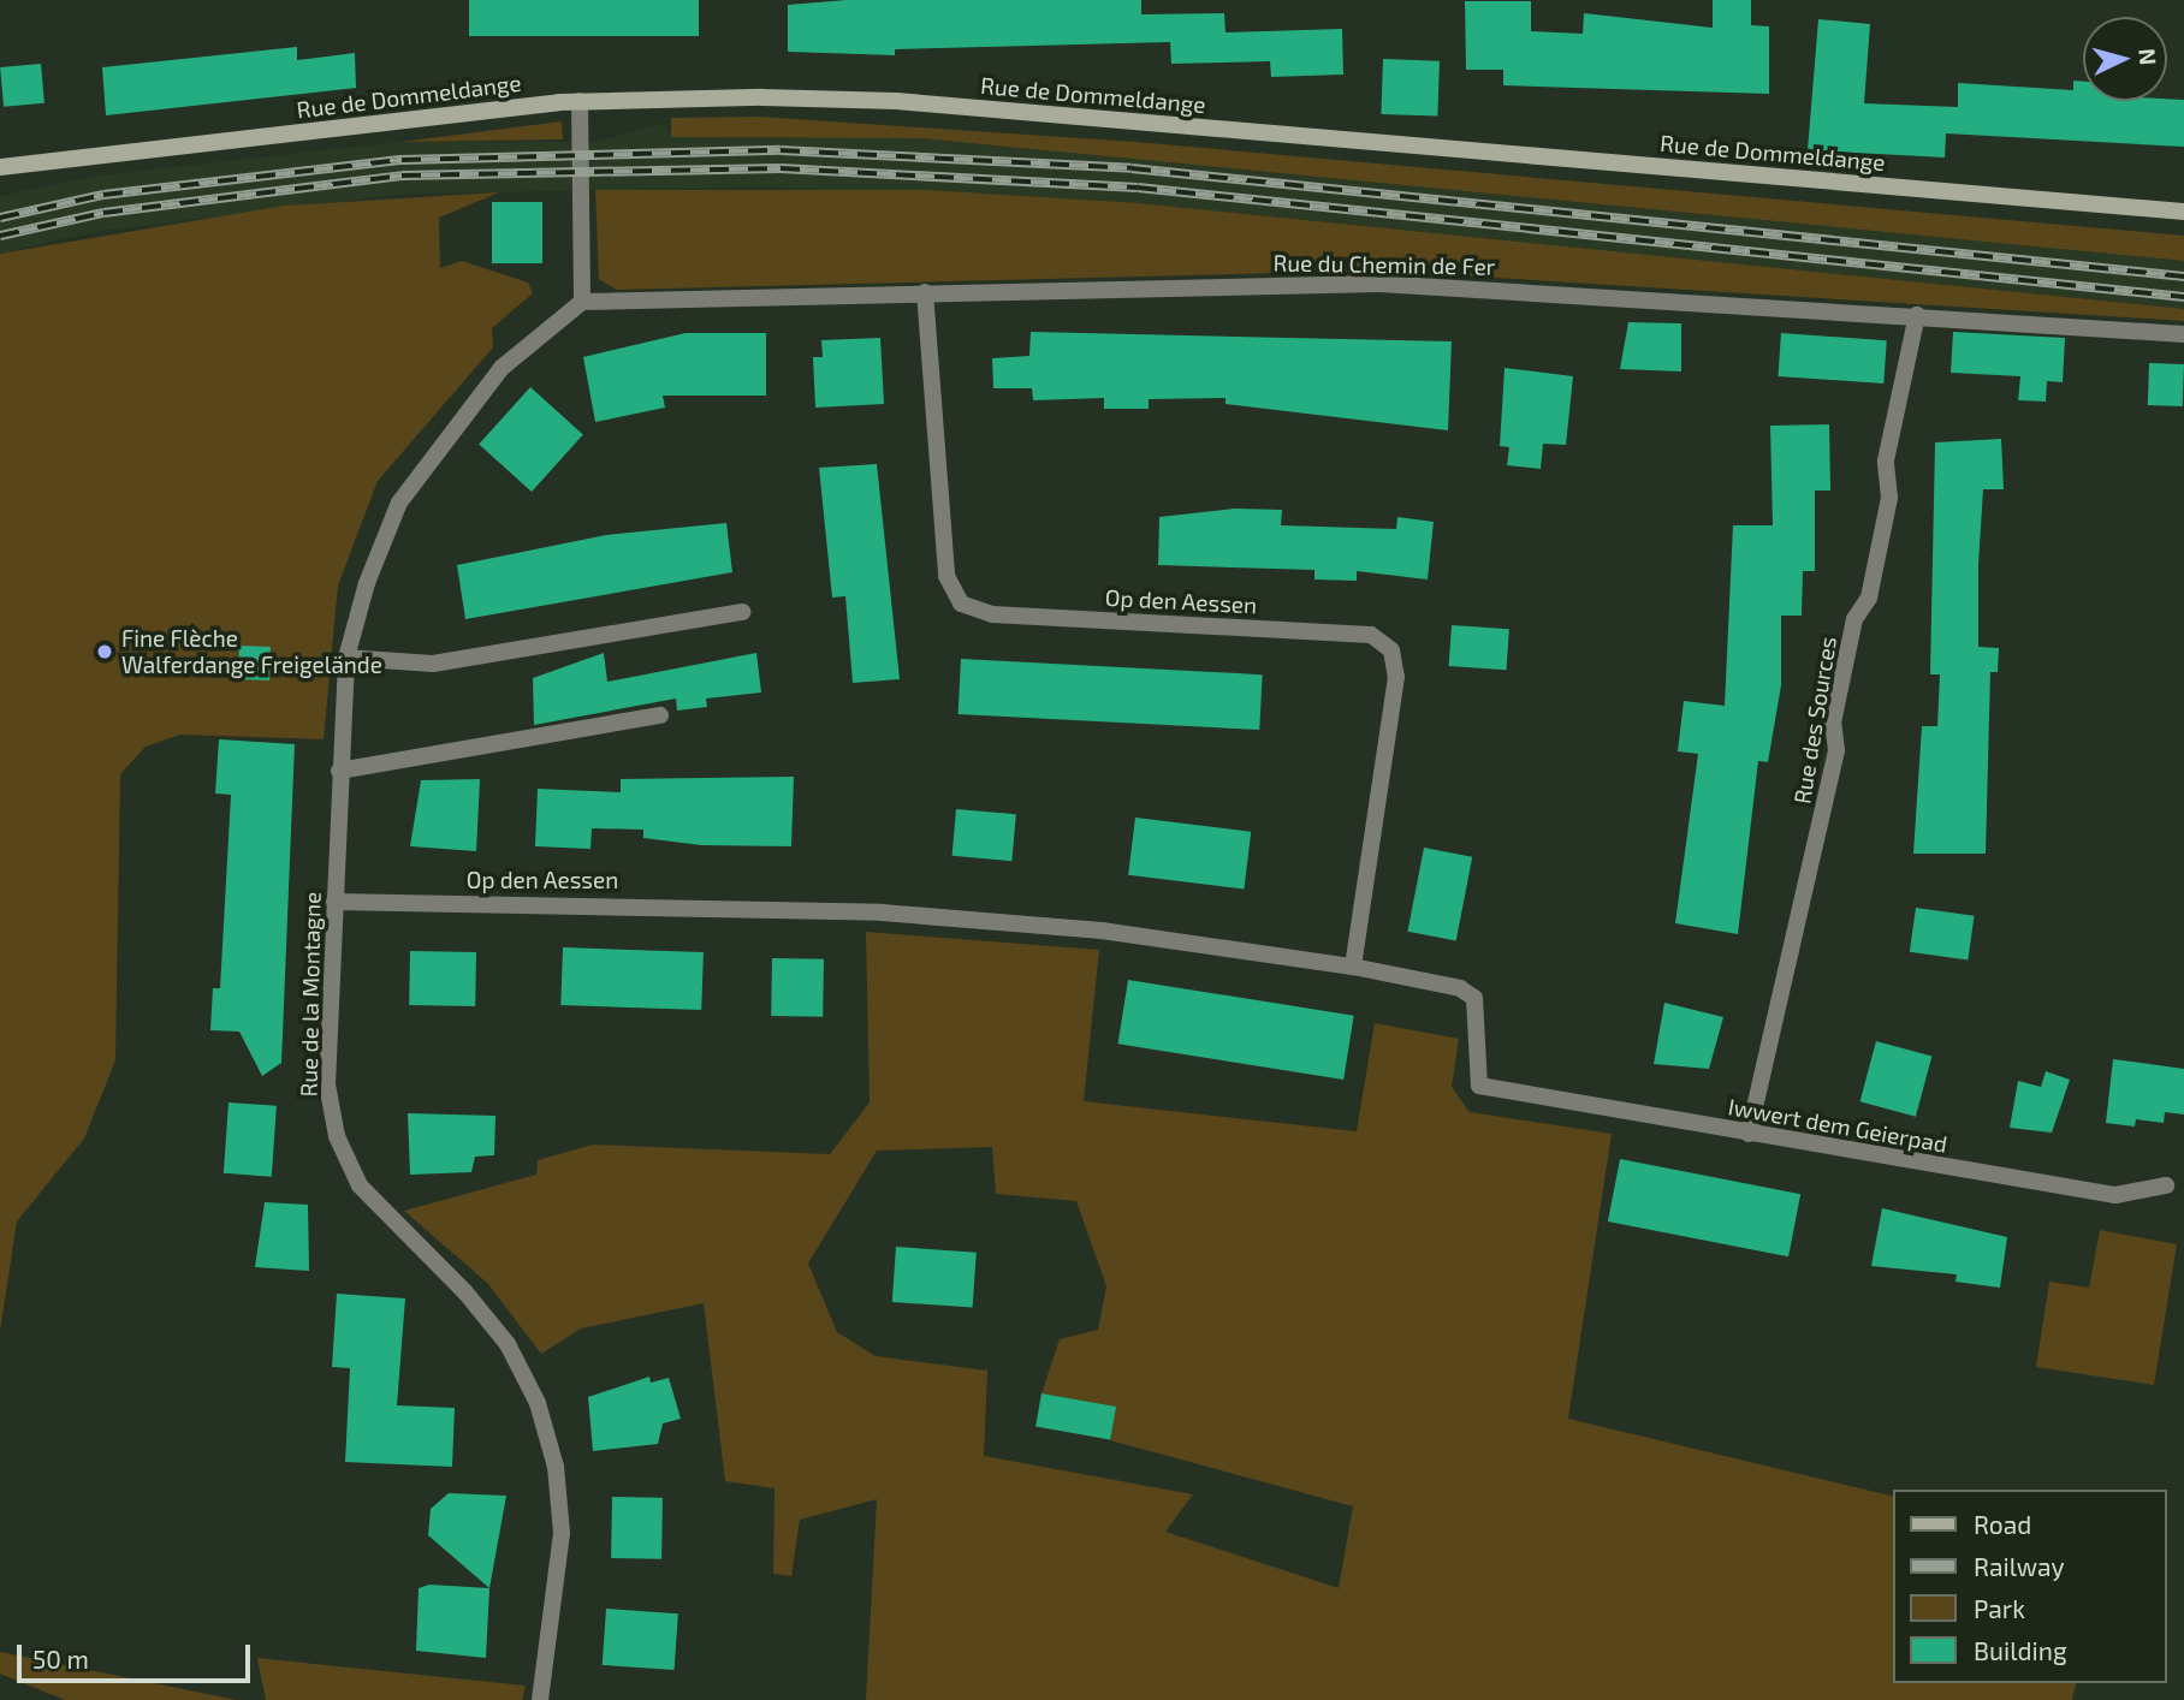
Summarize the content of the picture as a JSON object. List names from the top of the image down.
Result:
{
  "streets": {
    "main road": ["Rue de Dommeldange"],
    "street": [
      "Rue du Chemin de Fer",
      "Op den Aessen",
      "Rue des Sources",
      "Rue de la Montagne",
      "Iwwert dem Geierpad"
    ]
  },
  "crossings": [
    ["Rue du Chemin de Fer", "Op den Aessen"],
    ["Rue du Chemin de Fer", "Rue des Sources"],
    ["Rue du Chemin de Fer", "Rue de la Montagne"],
    ["Op den Aessen", "Rue de la Montagne"],
    ["Op den Aessen", "Iwwert dem Geierpad"],
    ["Rue des Sources", "Iwwert dem Geierpad"]
  ],
  "places": ["Fine Flèche Walferdange Freigelände"],
  "legend": [
    "Road",
    "Railway",
    "Park",
    "Building"
  ],
  "scale_bar": "50 m",
  "north": "right"
}
